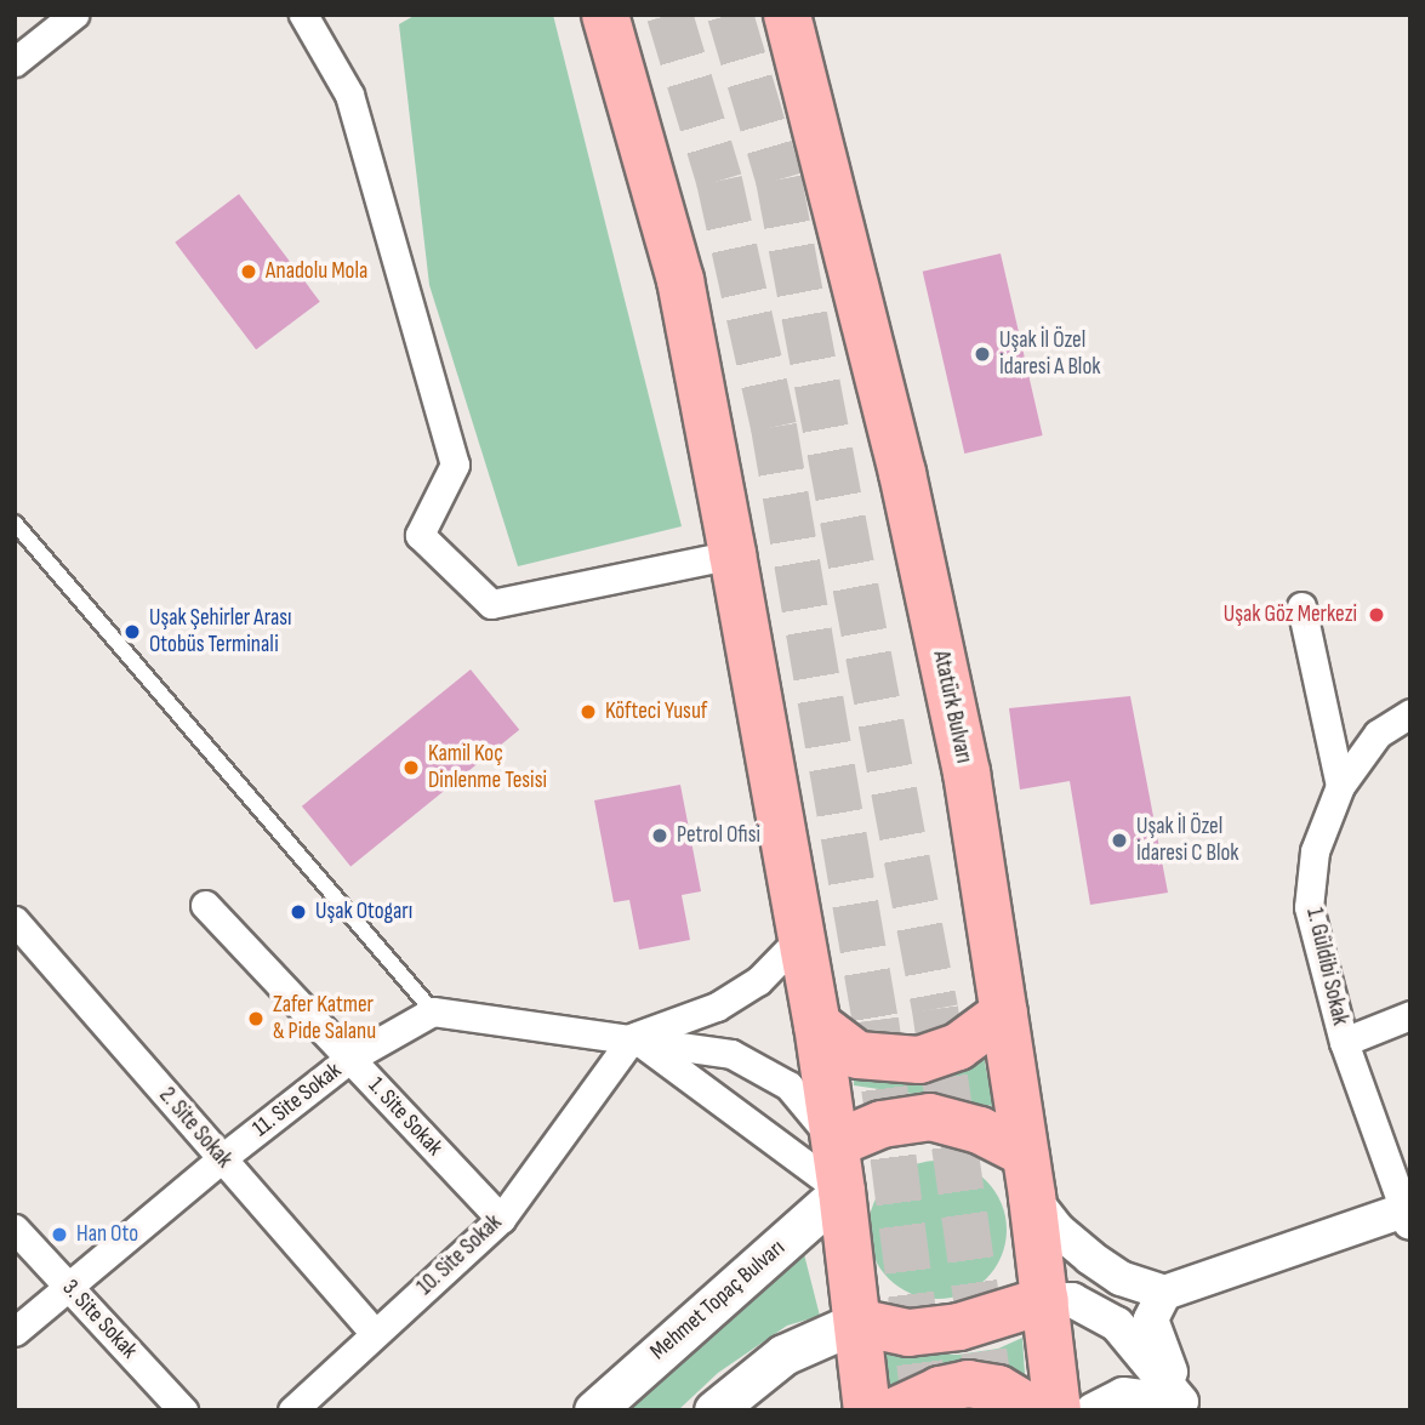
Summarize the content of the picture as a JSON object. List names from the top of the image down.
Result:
{
  "streets": {
    "highway": ["Atatürk Bulvarı"],
    "main road": ["Mehmet Topaç Bulvarı"],
    "street": [
      "1. Güldibi Sokak",
      "11. Site Sokak",
      "1. Site Sokak",
      "2. Site Sokak",
      "10. Site Sokak",
      "3. Site Sokak"
    ]
  },
  "crossings": [
    ["Atatürk Bulvarı", "Mehmet Topaç Bulvarı"],
    ["11. Site Sokak", "1. Site Sokak"],
    ["11. Site Sokak", "2. Site Sokak"],
    ["11. Site Sokak", "3. Site Sokak"],
    ["1. Site Sokak", "10. Site Sokak"],
    ["2. Site Sokak", "10. Site Sokak"]
  ],
  "places": [
    "Anadolu Mola",
    "Uşak İl Özel İdaresi A Blok",
    "Uşak Göz Merkezi",
    "Uşak Şehirler Arası Otobüs Terminali",
    "Köfteci Yusuf",
    "Kamil Koç Dinlenme Tesisi",
    "Petrol Ofisi",
    "Uşak İl Özel İdaresi C Blok",
    "Uşak Otogarı",
    "Zafer Katmer & Pide Salanu",
    "Han Oto"
  ]
}
